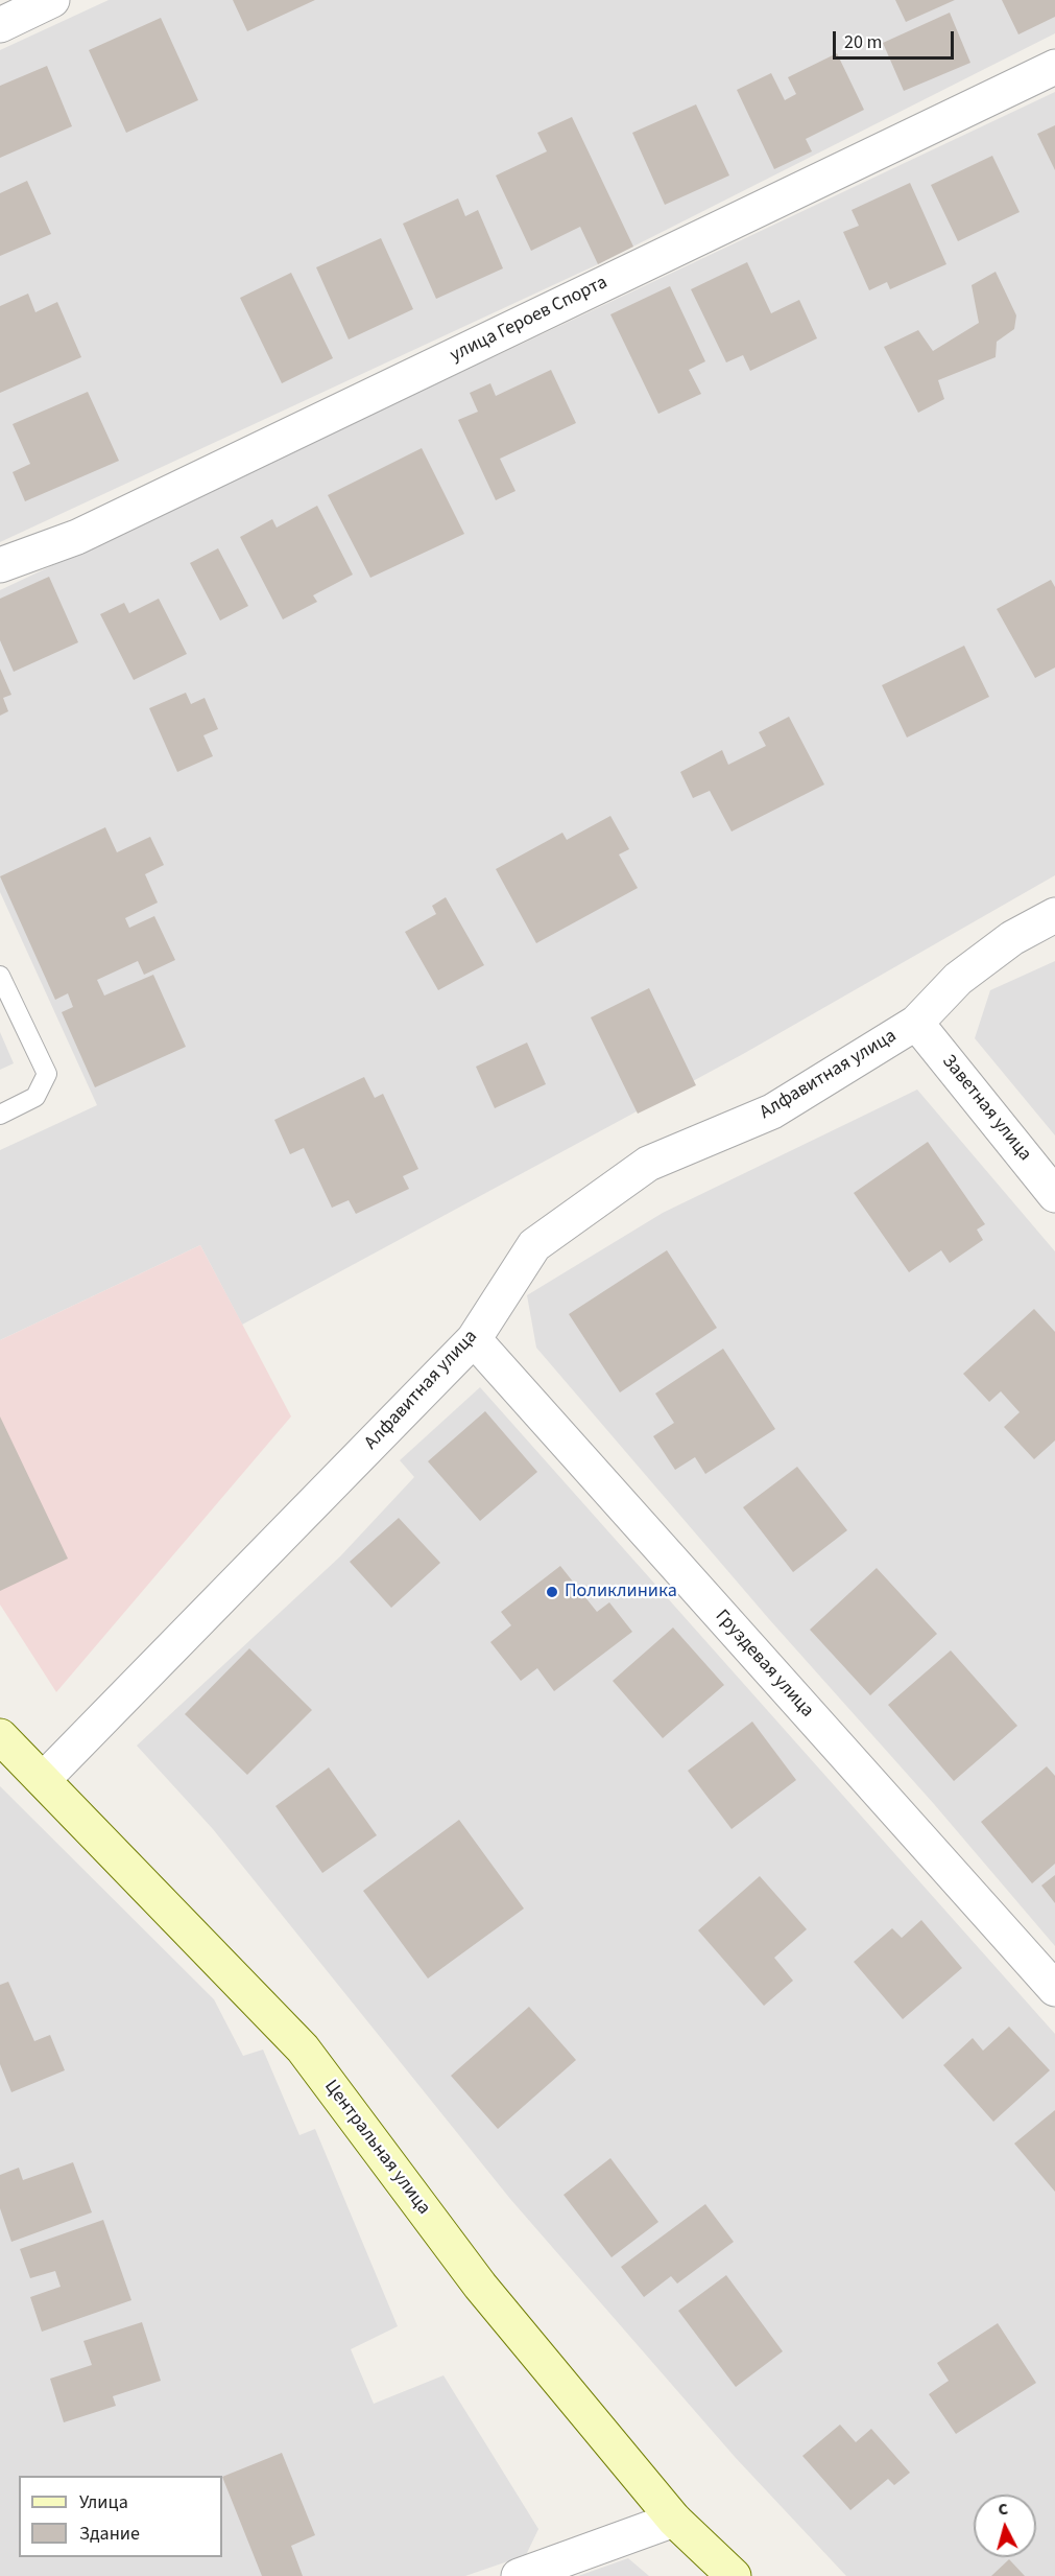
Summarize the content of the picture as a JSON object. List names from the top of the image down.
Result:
{
  "streets": {
    "street": [
      "улица Героев Спорта",
      "Алфавитная улица",
      "Заветная улица",
      "Груздевая улица",
      "Центральная улица"
    ]
  },
  "crossings": [
    ["Алфавитная улица", "Заветная улица"],
    ["Алфавитная улица", "Груздевая улица"],
    ["Алфавитная улица", "Центральная улица"]
  ],
  "places": ["Поликлиника"],
  "legend": ["Улица", "Здание"],
  "scale_bar": "20 m",
  "north": "top"
}
